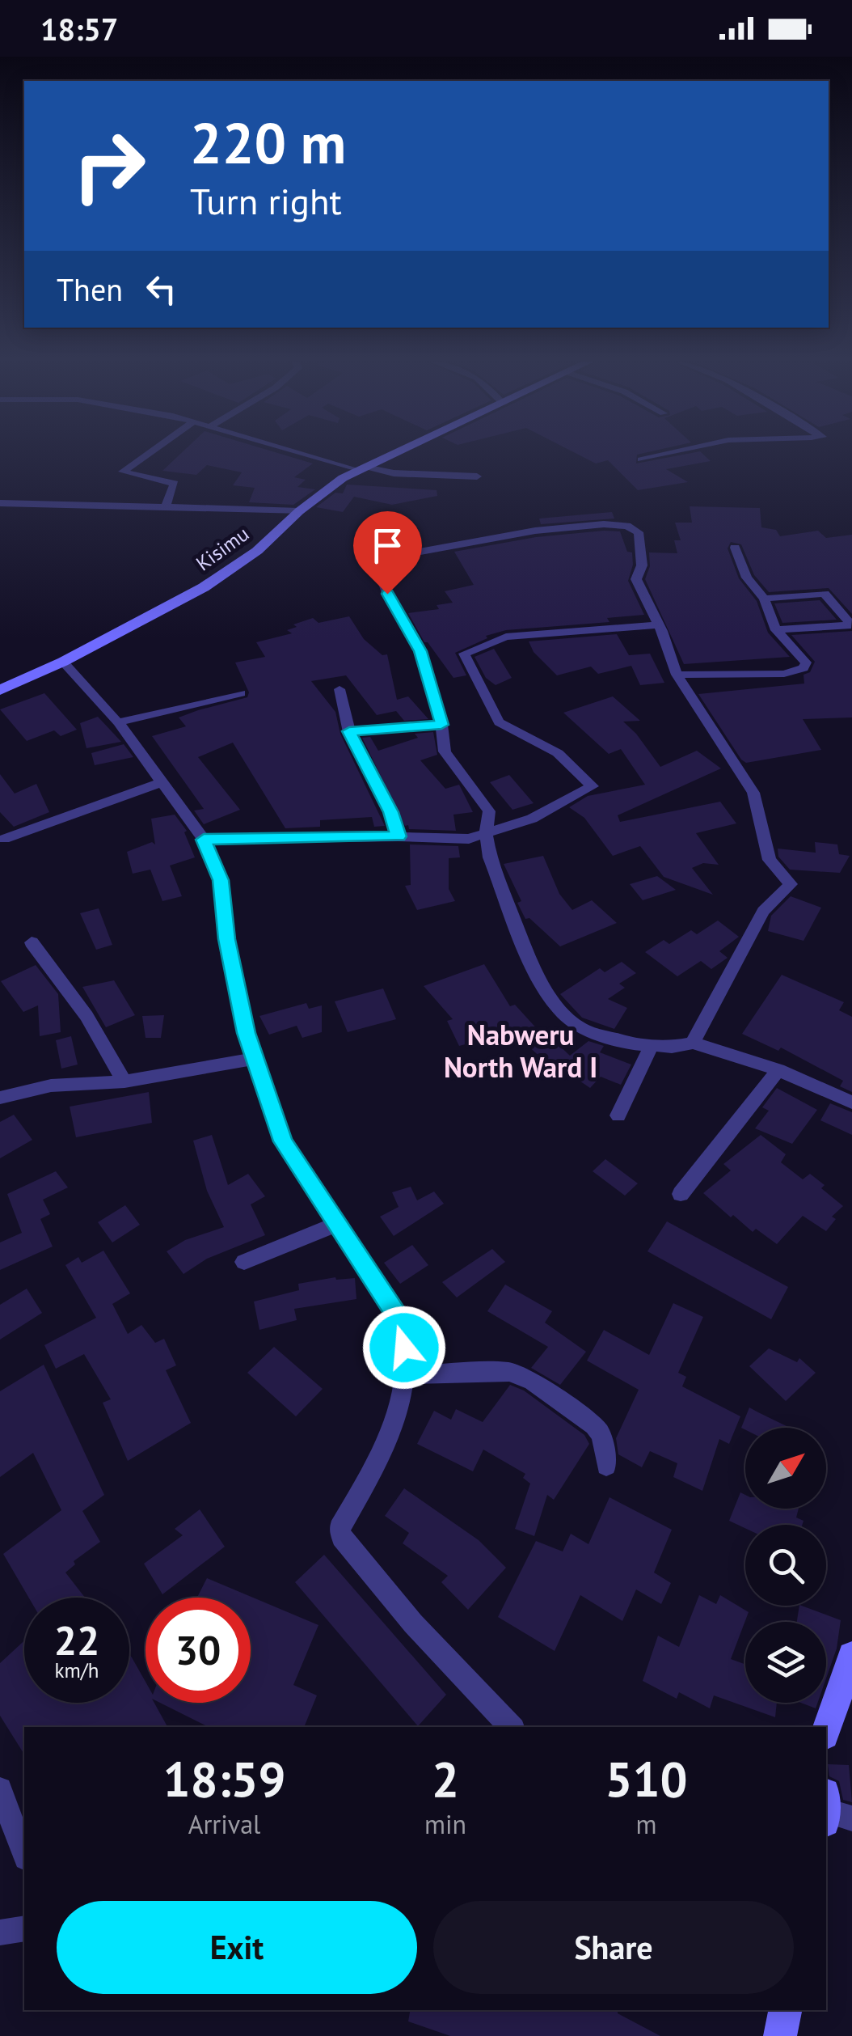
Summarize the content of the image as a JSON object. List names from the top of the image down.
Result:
{
  "streets": {
    "street": ["Kisimu"]
  },
  "districts": ["Nabweru North Ward I"],
  "north": "top right",
  "page": {
    "status": "18:57",
    "turn": ["220 m", "Turn right"],
    "then": "Then",
    "speed": "22 km/h",
    "limit": "30",
    "eta": [
      "18:59",
      "Arrival",
      "2",
      "min",
      "510",
      "m"
    ],
    "buttons": ["Exit", "Share"]
  }
}
